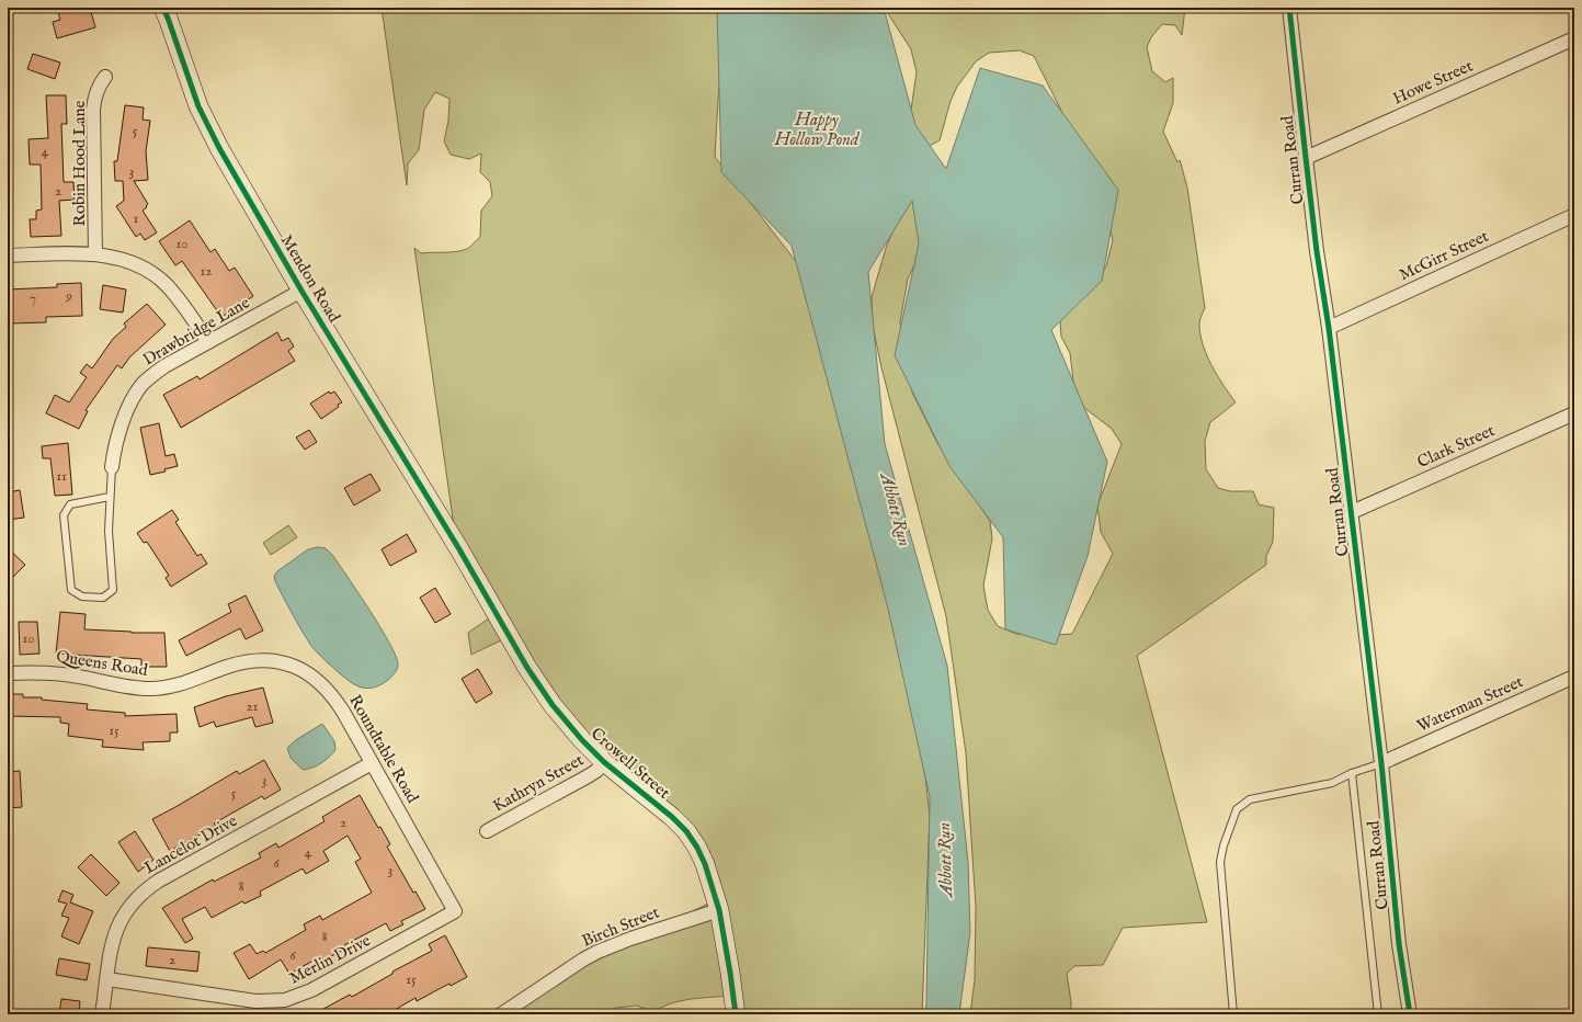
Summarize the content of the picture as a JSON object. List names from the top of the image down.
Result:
{
  "streets": {
    "street": [
      "Howe Street",
      "Curran Road",
      "Robin Hood Lane",
      "McGirr Street",
      "Mendon Road",
      "Drawbridge Lane",
      "Clark Street",
      "Queens Road",
      "Waterman Street",
      "Roundtable Road",
      "Crowell Street",
      "Kathryn Street",
      "Lancelot Drive",
      "Birch Street",
      "Merlin Drive"
    ]
  },
  "crossings": [
    ["Howe Street", "Curran Road"],
    ["Curran Road", "McGirr Street"],
    ["Curran Road", "Clark Street"],
    ["Curran Road", "Waterman Street"],
    ["Mendon Road", "Drawbridge Lane"],
    ["Mendon Road", "Crowell Street"],
    ["Queens Road", "Roundtable Road"],
    ["Roundtable Road", "Lancelot Drive"],
    ["Roundtable Road", "Merlin Drive"],
    ["Crowell Street", "Kathryn Street"],
    ["Crowell Street", "Birch Street"],
    ["Lancelot Drive", "Merlin Drive"]
  ],
  "water": ["Happy Hollow Pond", "Abbott Run"],
  "house_numbers": [
    "5",
    "4",
    "3",
    "2",
    "1",
    "10",
    "12",
    "9",
    "7",
    "11",
    "10",
    "21",
    "15",
    "3",
    "5",
    "2",
    "4",
    "6",
    "3",
    "8",
    "8",
    "6",
    "2",
    "15"
  ]
}
